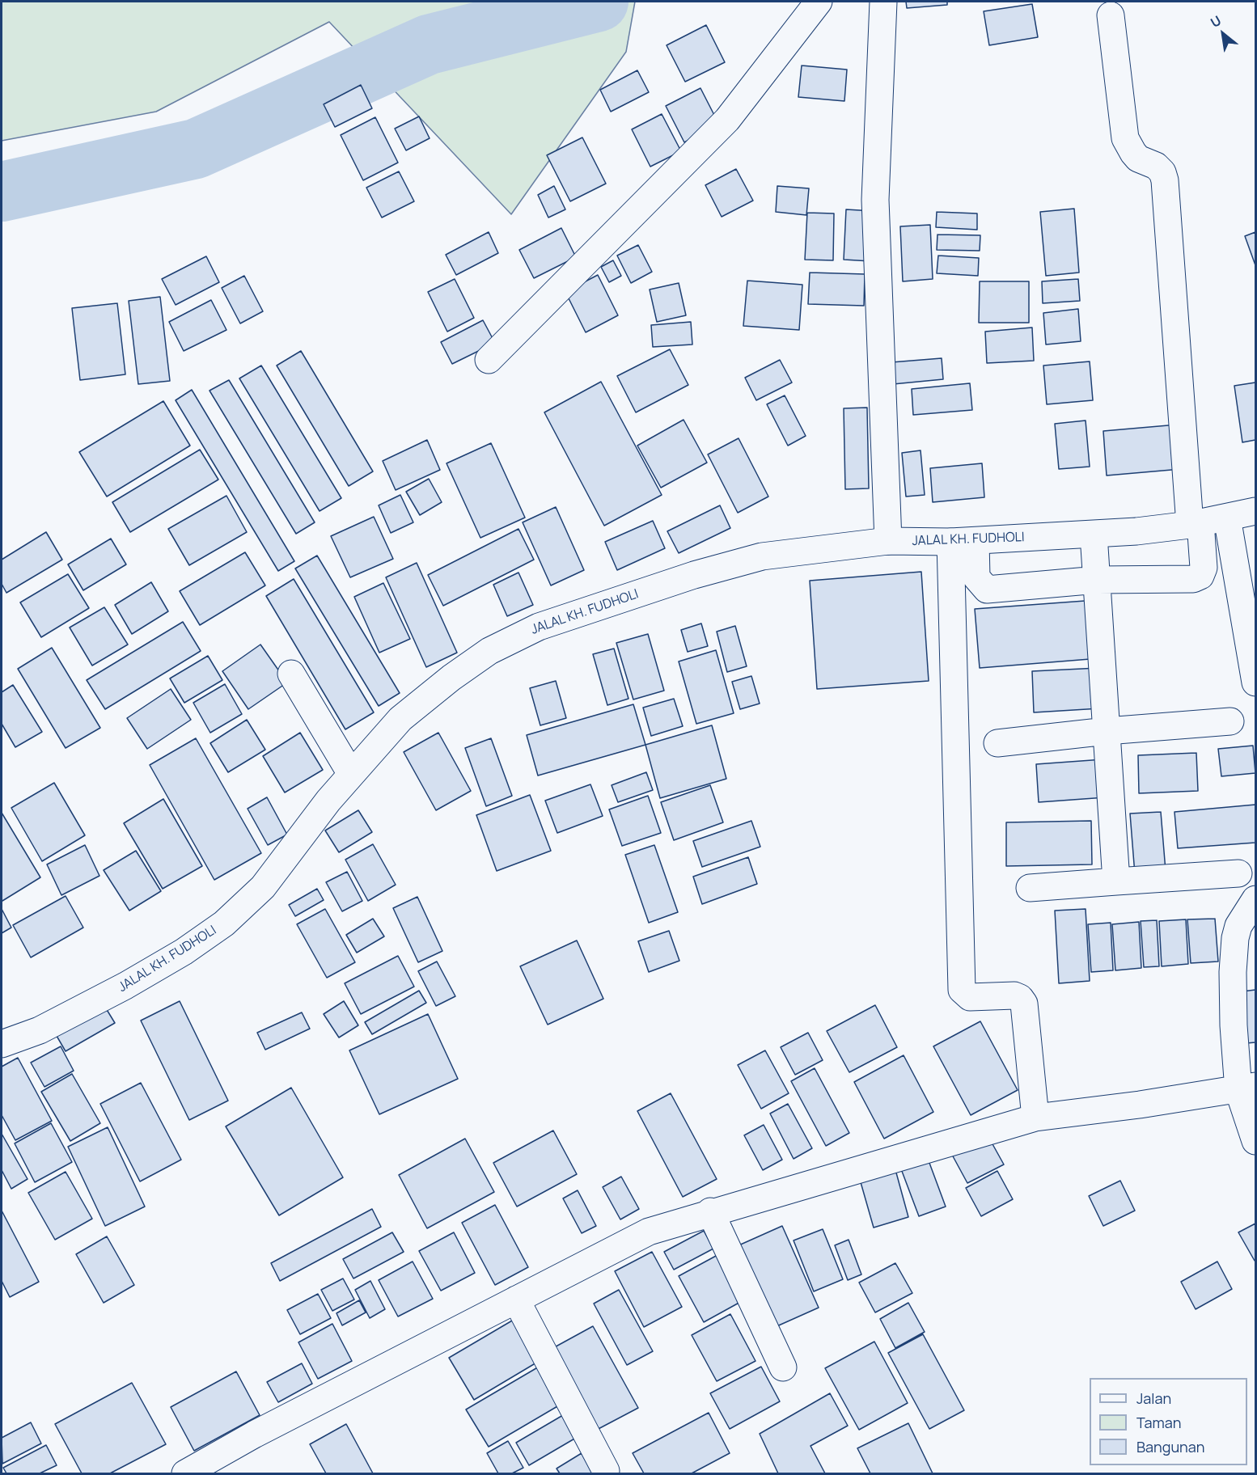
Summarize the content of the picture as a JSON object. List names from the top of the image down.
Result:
{
  "streets": {
    "street": ["JALAL KH. FUDHOLI"]
  },
  "legend": ["Jalan", "Taman", "Bangunan"],
  "north": "top left"
}
